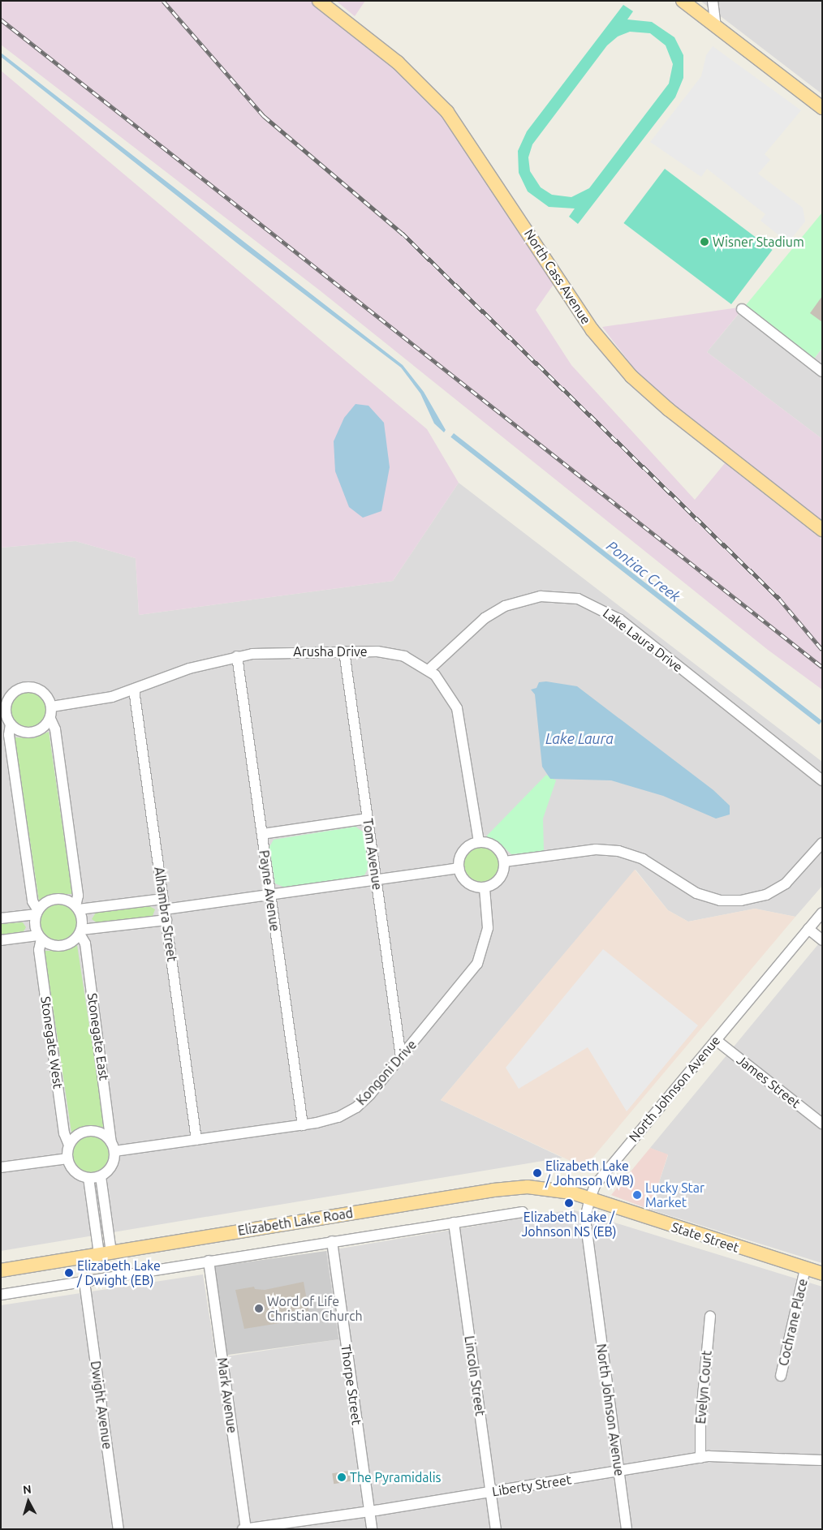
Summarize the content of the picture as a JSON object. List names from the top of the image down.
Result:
{
  "streets": {
    "main road": ["North Cass Avenue", "Elizabeth Lake Road", "State Street"],
    "street": [
      "Lake Laura Drive",
      "Arusha Drive",
      "Tom Avenue",
      "Payne Avenue",
      "Alhambra Street",
      "Stonegate East",
      "Stonegate West",
      "Kongoni Drive",
      "James Street",
      "North Johnson Avenue",
      "Cochrane Place",
      "Lincoln Street",
      "Thorpe Street",
      "Evelyn Court",
      "Mark Avenue",
      "Dwight Avenue",
      "Liberty Street"
    ]
  },
  "crossings": [
    ["Lake Laura Drive", "Arusha Drive"],
    ["Arusha Drive", "Tom Avenue"],
    ["Arusha Drive", "Payne Avenue"],
    ["Arusha Drive", "Alhambra Street"],
    ["Arusha Drive", "Kongoni Drive"],
    ["Tom Avenue", "Kongoni Drive"],
    ["Payne Avenue", "Kongoni Drive"],
    ["Alhambra Street", "Kongoni Drive"],
    ["Stonegate East", "Stonegate West"],
    ["Stonegate East", "Kongoni Drive"],
    ["Stonegate West", "Kongoni Drive"],
    ["James Street", "North Johnson Avenue"],
    ["North Johnson Avenue", "Elizabeth Lake Road"],
    ["North Johnson Avenue", "State Street"],
    ["North Johnson Avenue", "Liberty Street"],
    ["Elizabeth Lake Road", "State Street"],
    ["Elizabeth Lake Road", "Lincoln Street"],
    ["Elizabeth Lake Road", "Thorpe Street"],
    ["Elizabeth Lake Road", "Mark Avenue"],
    ["Elizabeth Lake Road", "Dwight Avenue"],
    ["State Street", "Cochrane Place"],
    ["Lincoln Street", "Liberty Street"],
    ["Thorpe Street", "Liberty Street"],
    ["Evelyn Court", "Liberty Street"],
    ["Mark Avenue", "Liberty Street"]
  ],
  "water": ["Pontiac Creek", "Lake Laura"],
  "places": [
    "Wisner Stadium",
    "Elizabeth Lake / Johnson (WB)",
    "Lucky Star Market",
    "Elizabeth Lake / Johnson NS (EB)",
    "Elizabeth Lake / Dwight (EB)",
    "Word of Life Christian Church",
    "The Pyramidalis"
  ],
  "north": "top"
}
